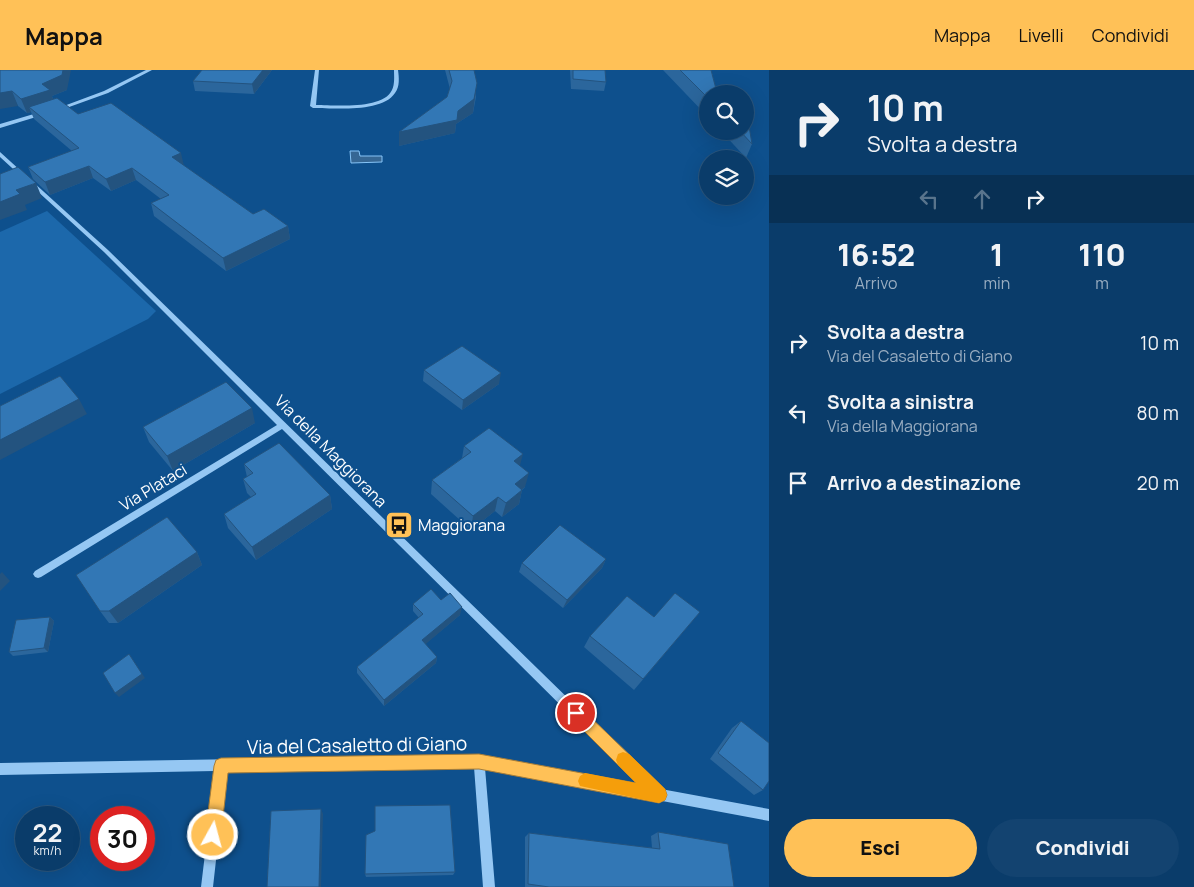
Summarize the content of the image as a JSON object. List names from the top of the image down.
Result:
{
  "streets": {
    "street": ["Via della Maggiorana", "Via Plataci", "Via del Casaletto di Giano"]
  },
  "crossings": [
    ["Via della Maggiorana", "Via Plataci"],
    ["Via della Maggiorana", "Via del Casaletto di Giano"]
  ],
  "places": {
    "bus stop": ["Maggiorana"]
  },
  "page": {
    "header": "Mappa",
    "nav": ["Mappa", "Livelli", "Condividi"],
    "turn": ["10 m", "Svolta a destra"],
    "eta": [
      "16:52",
      "Arrivo",
      "1",
      "min",
      "110",
      "m"
    ],
    "list": [
      {
        "name": "Svolta a destra",
        "note": "Via del Casaletto di Giano",
        "value": "10 m"
      },
      {
        "name": "Svolta a sinistra",
        "note": "Via della Maggiorana",
        "value": "80 m"
      },
      {
        "name": "Arrivo a destinazione",
        "value": "20 m"
      }
    ],
    "speed": "22 km/h",
    "limit": "30",
    "buttons": ["Esci", "Condividi"]
  }
}
